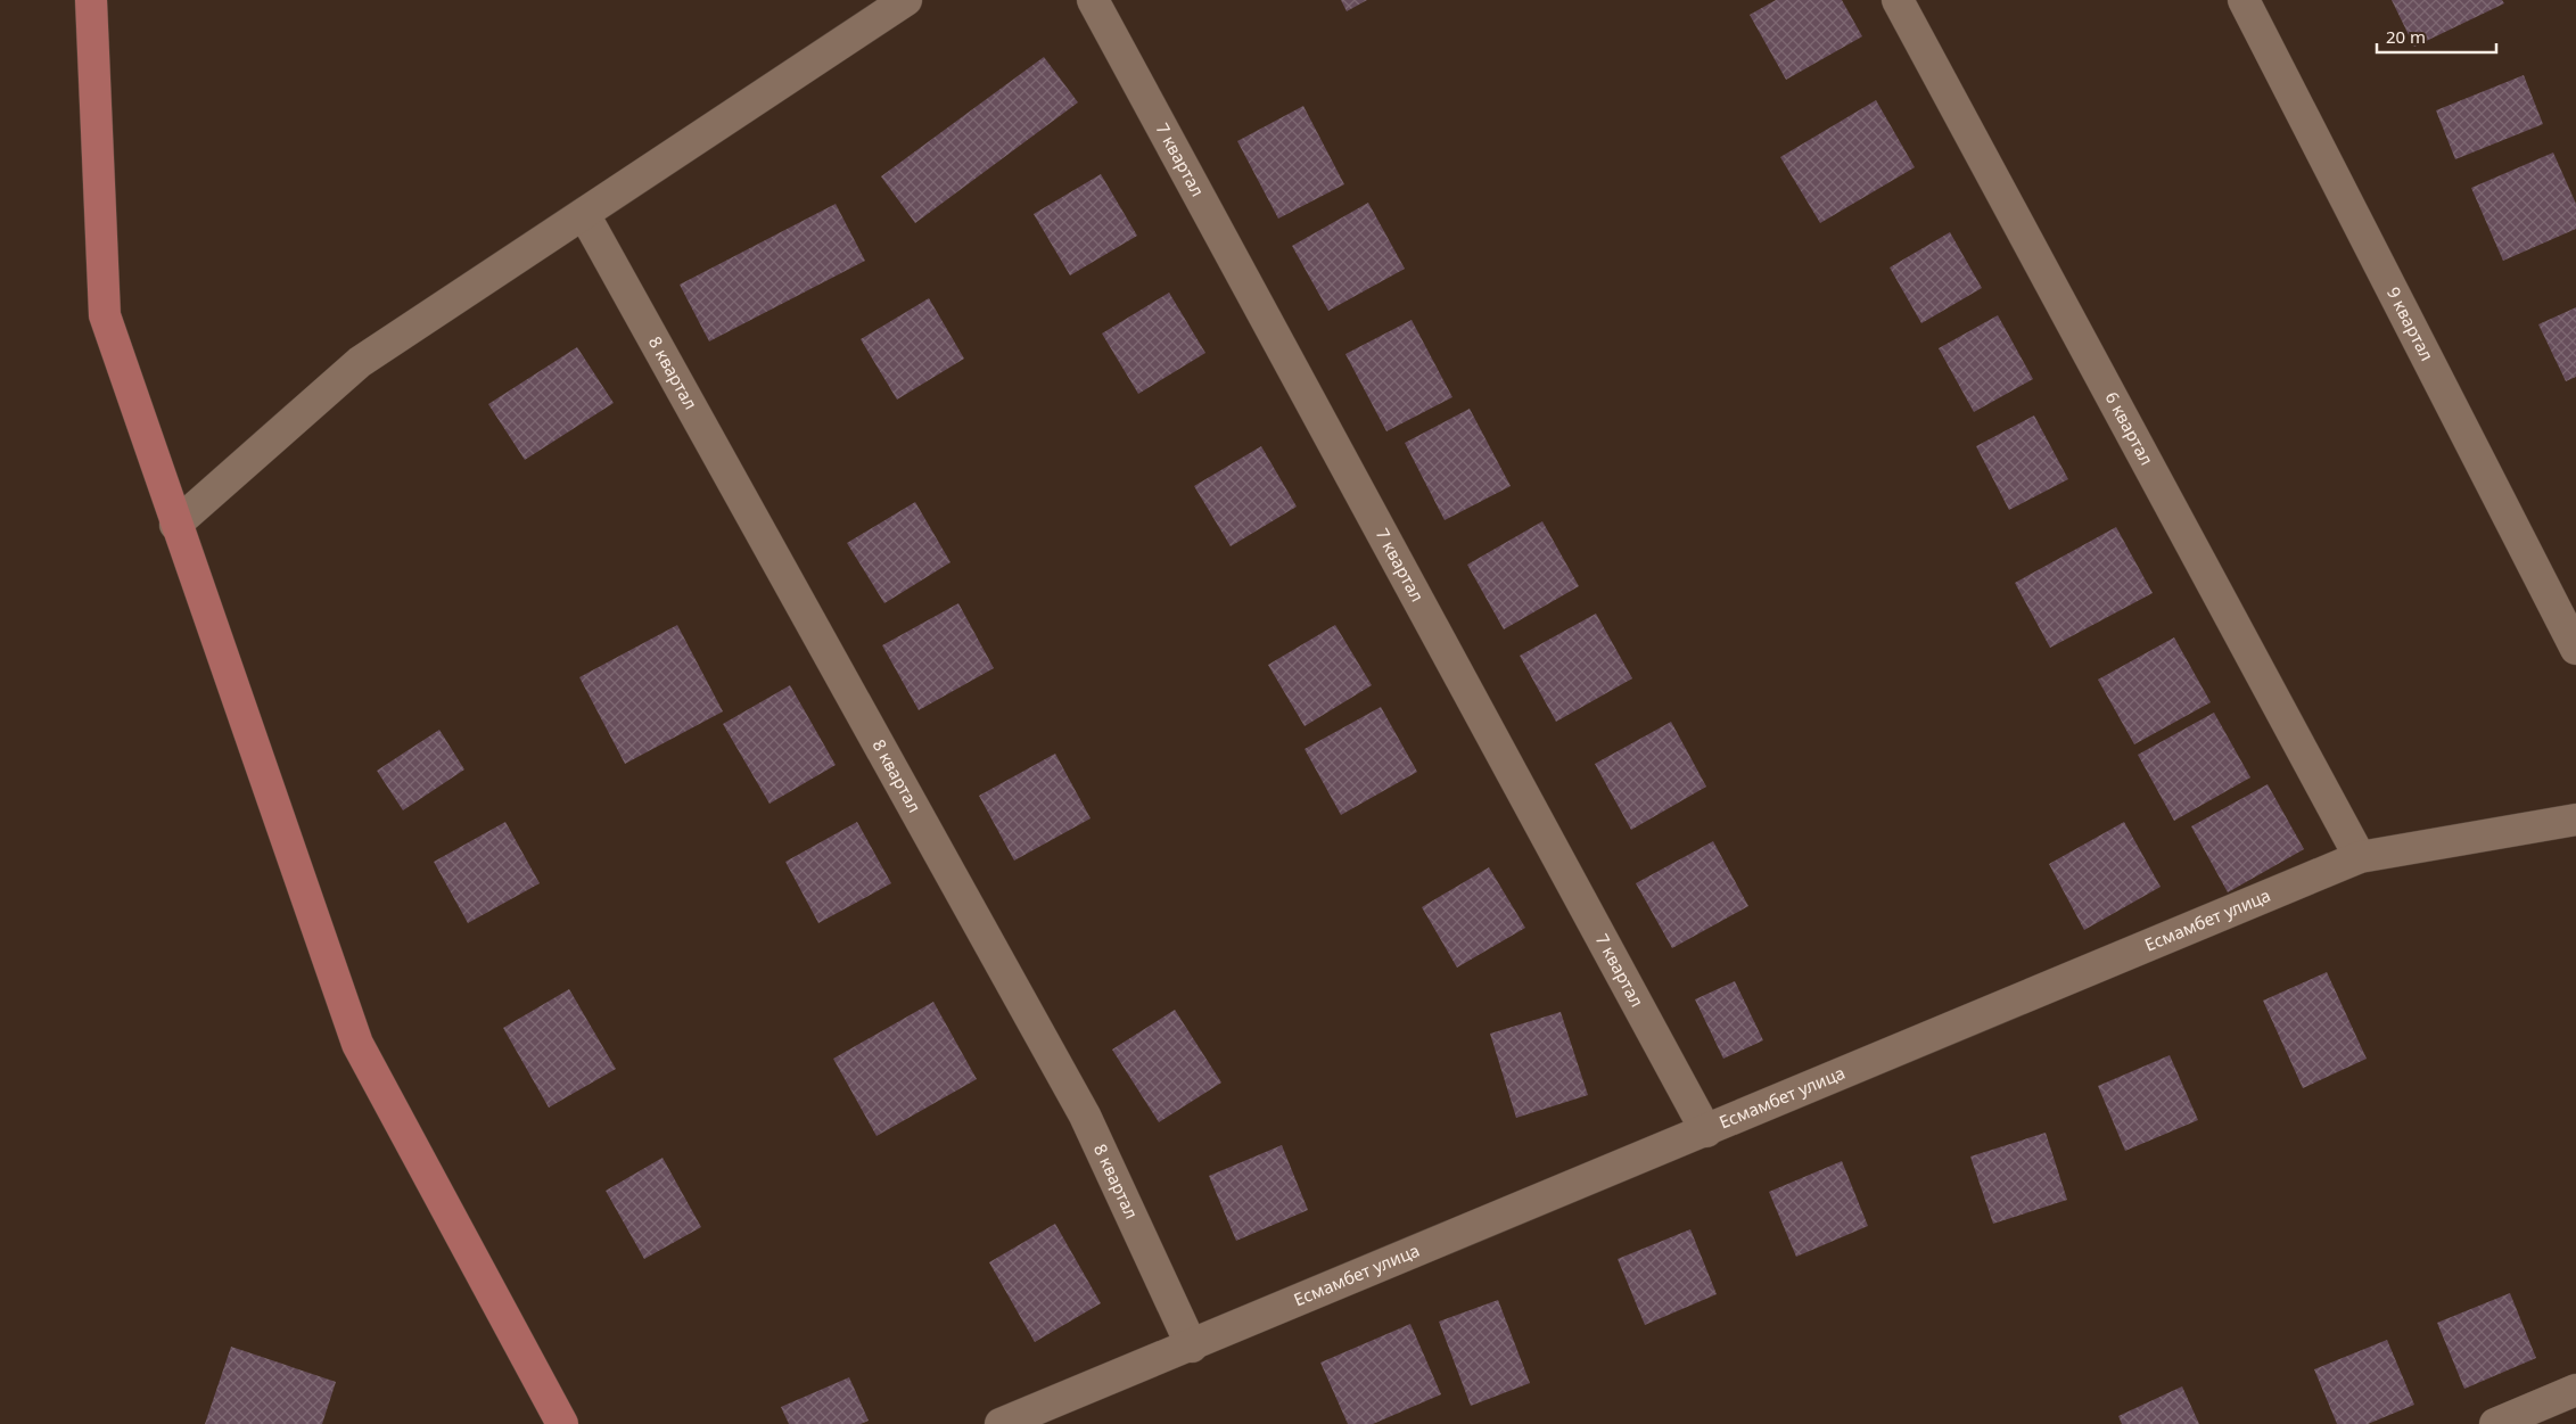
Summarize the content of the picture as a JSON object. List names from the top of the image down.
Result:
{
  "streets": {
    "street": [
      "7 квартал",
      "9 квартал",
      "8 квартал",
      "6 квартал",
      "Есмамбет улица"
    ]
  },
  "crossings": [
    ["7 квартал", "Есмамбет улица"],
    ["8 квартал", "Есмамбет улица"],
    ["6 квартал", "Есмамбет улица"]
  ],
  "scale_bar": "20 m"
}
